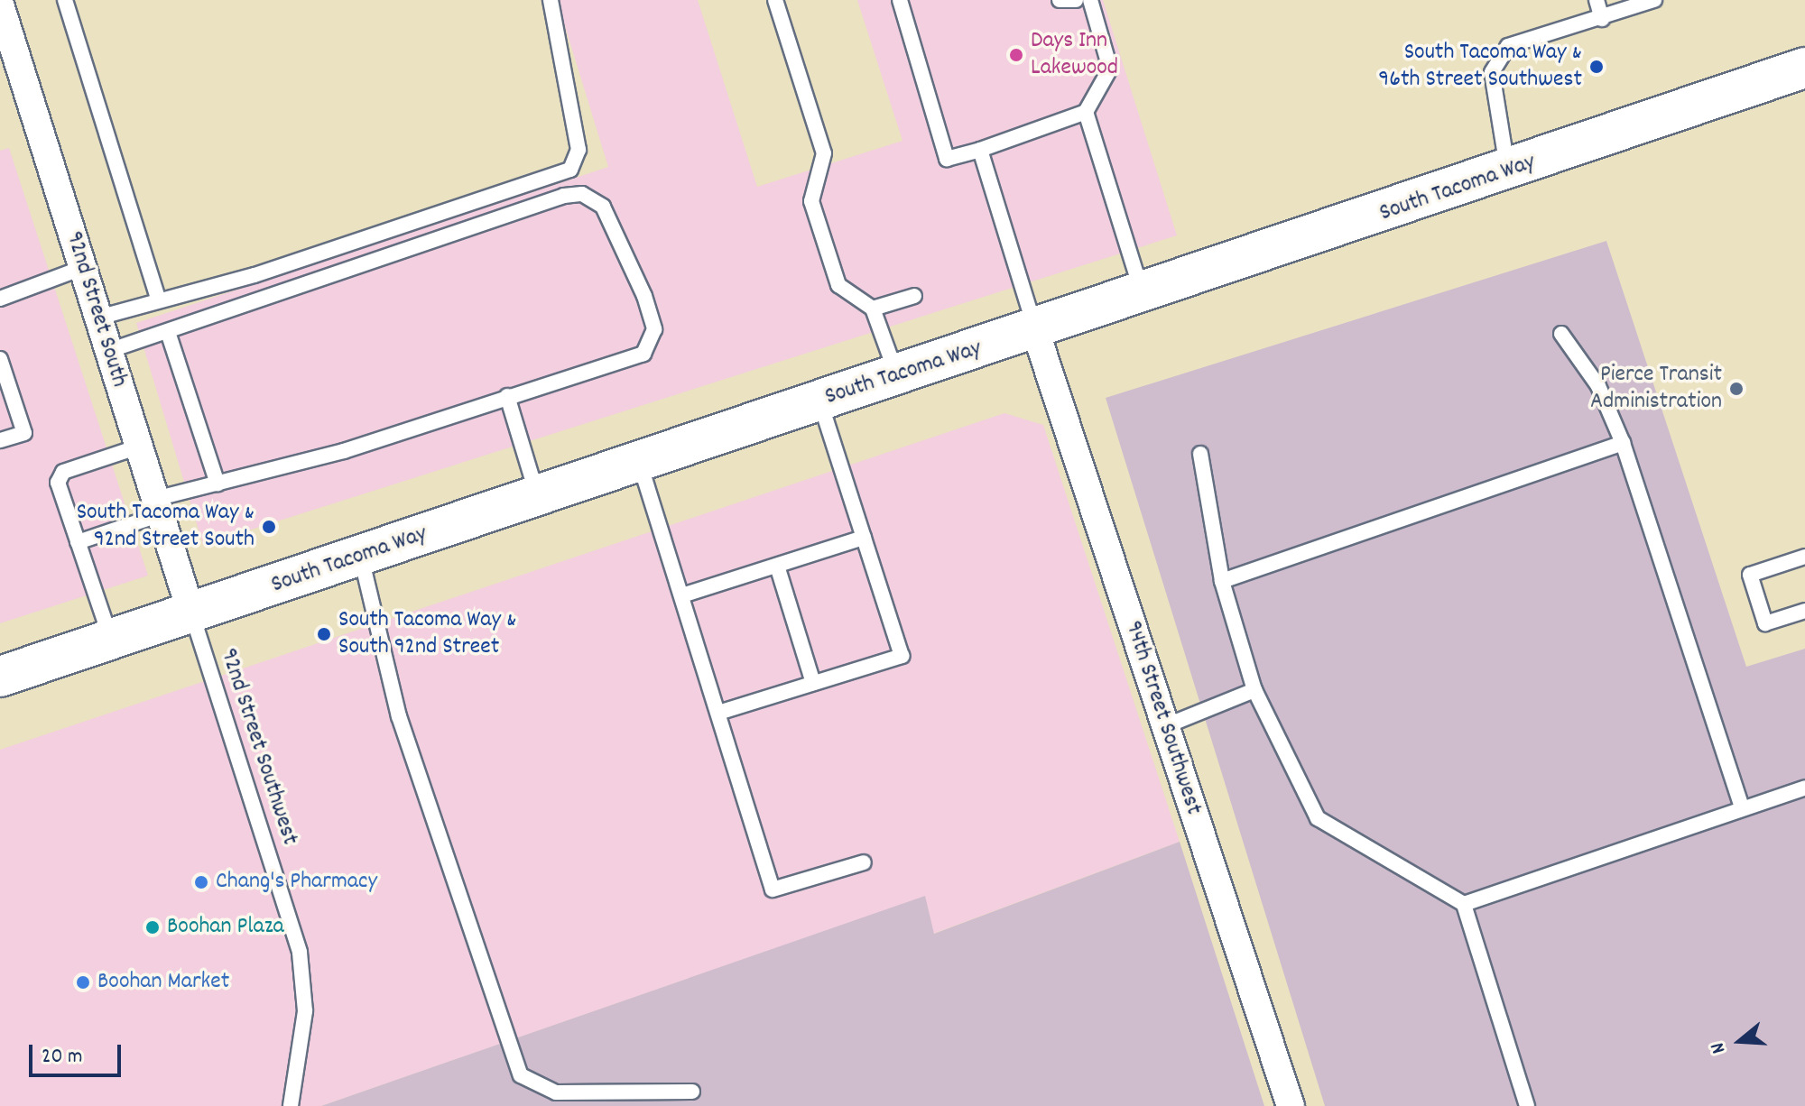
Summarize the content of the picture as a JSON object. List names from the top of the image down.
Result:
{
  "streets": {
    "main road": ["South Tacoma Way"],
    "street": ["92nd Street South", "94th Street Southwest"],
    "lane": ["92nd Street Southwest"]
  },
  "crossings": [
    ["South Tacoma Way", "92nd Street South"],
    ["South Tacoma Way", "94th Street Southwest"],
    ["South Tacoma Way", "92nd Street Southwest"],
    ["92nd Street South", "92nd Street Southwest"]
  ],
  "places": [
    "Days Inn Lakewood",
    "South Tacoma Way & 96th Street Southwest",
    "Pierce Transit Administration",
    "South Tacoma Way & 92nd Street South",
    "South Tacoma Way & South 92nd Street",
    "Chang's Pharmacy",
    "Boohan Plaza",
    "Boohan Market"
  ],
  "scale_bar": "20 m",
  "north": "left"
}
